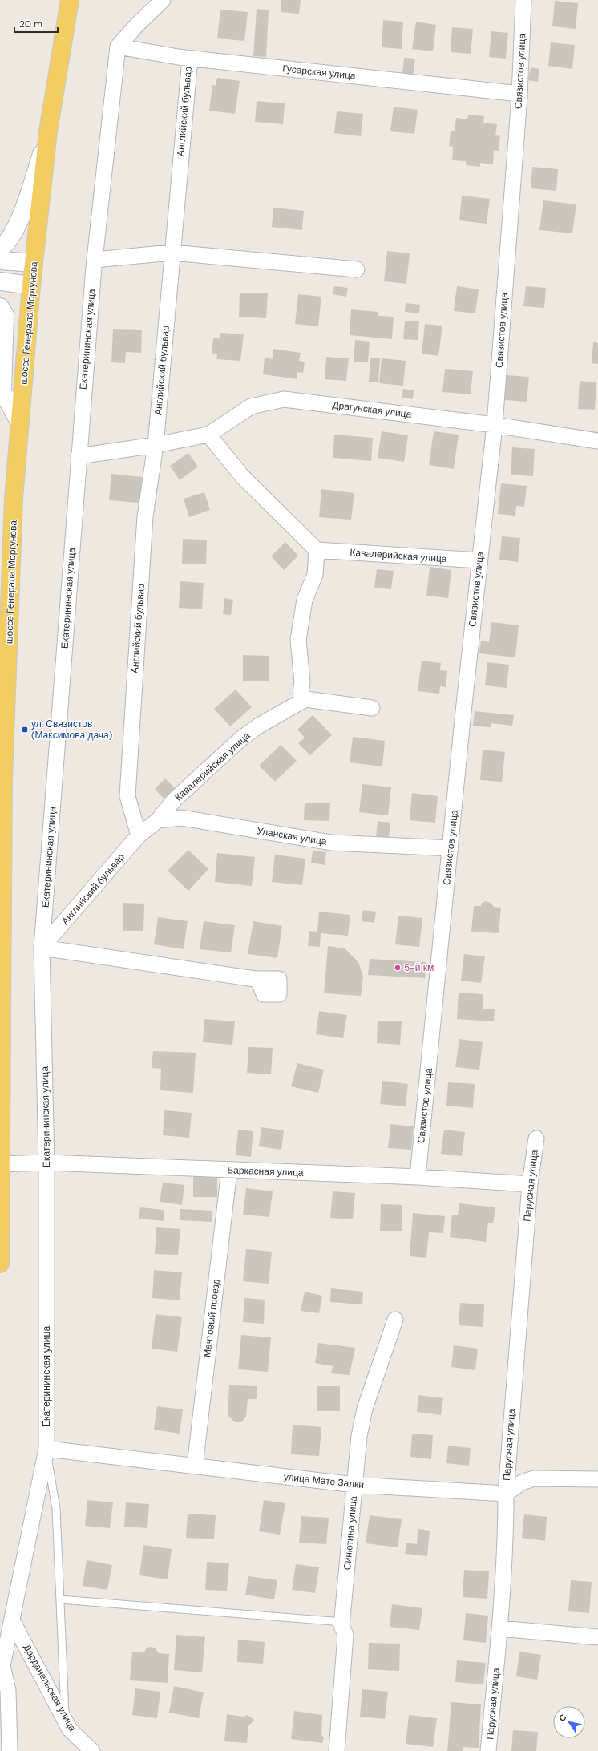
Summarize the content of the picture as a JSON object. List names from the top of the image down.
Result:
{
  "streets": {
    "main road": ["шоссе Генерала Моргунова"],
    "street": [
      "Связистов улица",
      "Гусарская улица",
      "Английский бульвар",
      "Екатерининская улица",
      "Драгунская улица",
      "Кавалерийская улица",
      "Уланская улица",
      "Баркасная улица",
      "Парусная улица",
      "Мачтовый проезд",
      "улица Мате Залки",
      "Синютина улица",
      "Дарданельская улица"
    ]
  },
  "crossings": [
    ["Связистов улица", "Гусарская улица"],
    ["Связистов улица", "Драгунская улица"],
    ["Связистов улица", "Кавалерийская улица"],
    ["Связистов улица", "Уланская улица"],
    ["Связистов улица", "Баркасная улица"],
    ["Гусарская улица", "Английский бульвар"],
    ["Гусарская улица", "Екатерининская улица"],
    ["Английский бульвар", "Екатерининская улица"],
    ["Английский бульвар", "Драгунская улица"],
    ["Английский бульвар", "Уланская улица"],
    ["шоссе Генерала Моргунова", "Баркасная улица"],
    ["Екатерининская улица", "Драгунская улица"],
    ["Екатерининская улица", "Баркасная улица"],
    ["Екатерининская улица", "улица Мате Залки"],
    ["Екатерининская улица", "Дарданельская улица"],
    ["Кавалерийская улица", "Уланская улица"],
    ["Баркасная улица", "Парусная улица"],
    ["Баркасная улица", "Мачтовый проезд"],
    ["Парусная улица", "улица Мате Залки"],
    ["Мачтовый проезд", "улица Мате Залки"],
    ["улица Мате Залки", "Синютина улица"]
  ],
  "places": {
    "transit": ["ул. Связистов (Максимова дача)"],
    "other": ["5-й км"]
  },
  "scale_bar": "20 m",
  "north": "top left"
}
